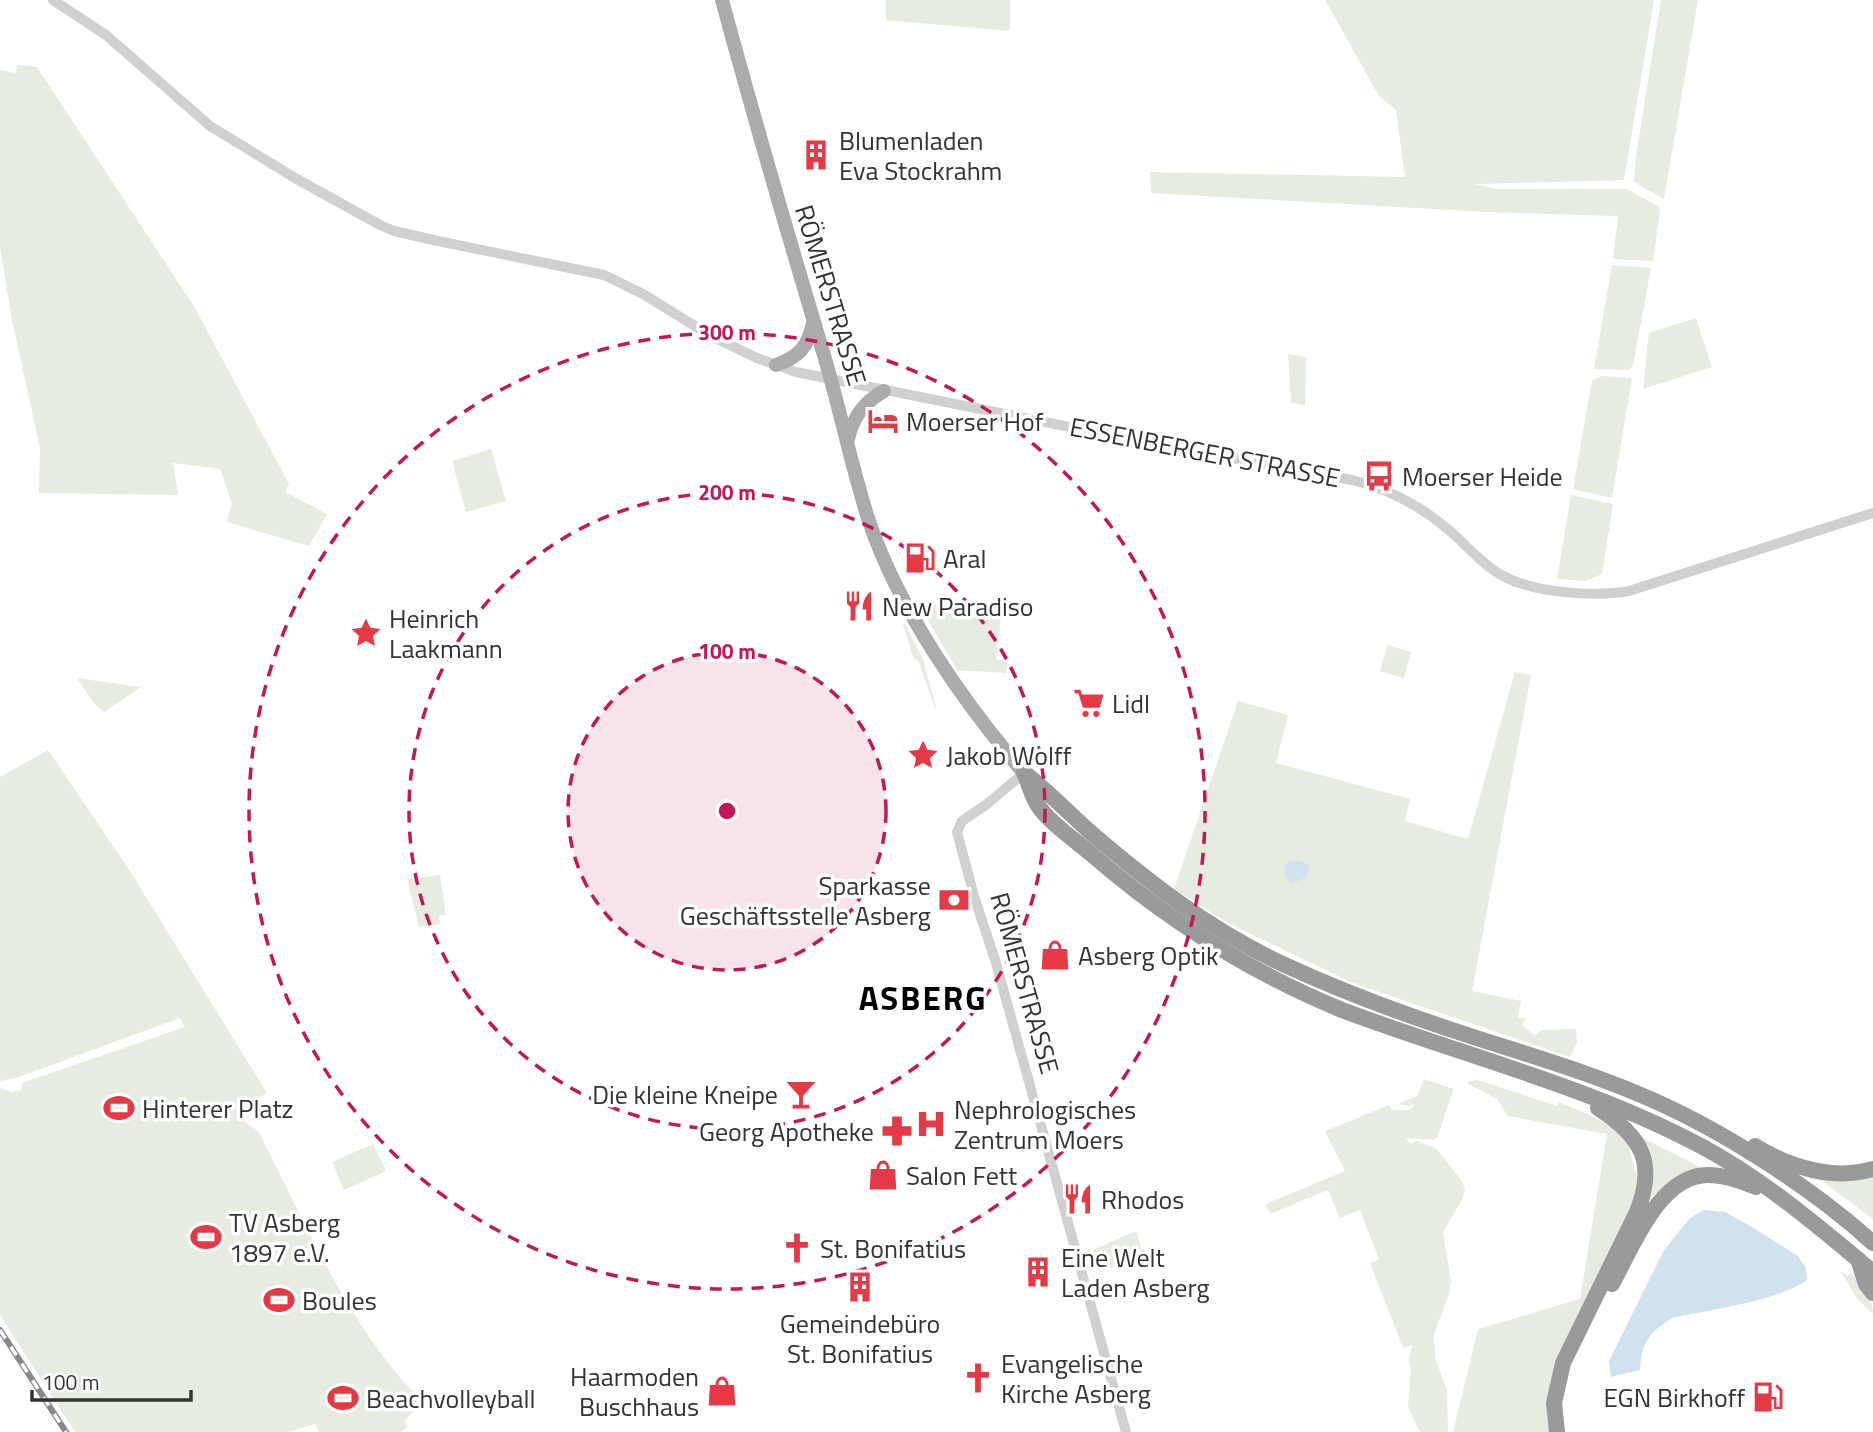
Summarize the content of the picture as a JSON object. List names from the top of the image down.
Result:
{
  "streets": {
    "main road": ["RÖMERSTRASSE"],
    "street": ["ESSENBERGER STRASSE"]
  },
  "crossings": [
    ["RÖMERSTRASSE", "ESSENBERGER STRASSE"]
  ],
  "districts": ["ASBERG"],
  "places": {
    "building": ["Blumenladen Eva Stockrahm", "Eine Welt Laden Asberg", "Gemeindebüro St. Bonifatius"],
    "hotel": ["Moerser Hof"],
    "bus stop": ["Moerser Heide"],
    "fuel station": ["Aral", "EGN Birkhoff"],
    "restaurant": ["New Paradiso", "Rhodos"],
    "place": ["Heinrich Laakmann", "Jakob Wolff"],
    "supermarket": ["Lidl"],
    "bank": ["Sparkasse Geschäftsstelle Asberg"],
    "shop": ["Asberg Optik", "Salon Fett", "Haarmoden Buschhaus"],
    "bar": ["Die kleine Kneipe"],
    "sports": [
      "Hinterer Platz",
      "TV Asberg 1897 e.V.",
      "Boules",
      "Beachvolleyball"
    ],
    "hospital": ["Nephrologisches Zentrum Moers"],
    "pharmacy": ["Georg Apotheke"],
    "church": ["St. Bonifatius", "Evangelische Kirche Asberg"]
  },
  "scale_bar": "100 m",
  "rings": ["300 m", "200 m", "100 m"]
}
